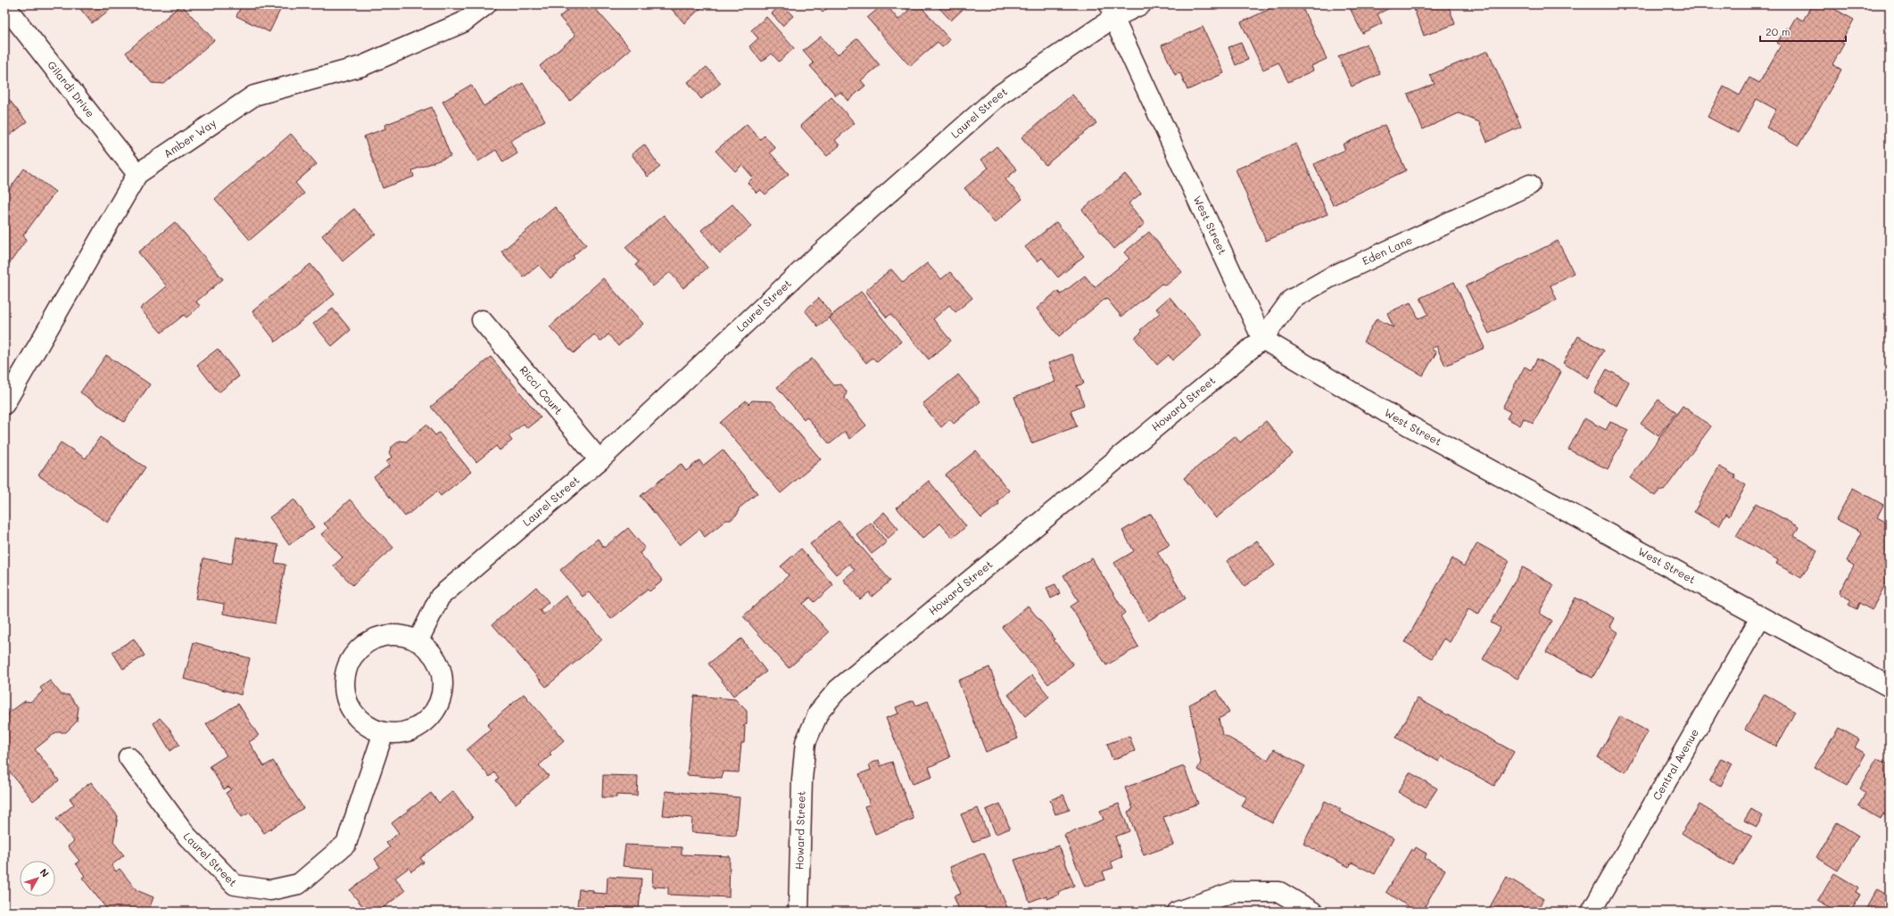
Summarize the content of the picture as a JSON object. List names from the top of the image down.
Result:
{
  "streets": {
    "street": [
      "Gilardi Drive",
      "Laurel Street",
      "Amber Way",
      "West Street",
      "Eden Lane",
      "Ricci Court",
      "Howard Street",
      "Central Avenue"
    ]
  },
  "crossings": [
    ["Gilardi Drive", "Amber Way"],
    ["Laurel Street", "West Street"],
    ["Laurel Street", "Ricci Court"],
    ["West Street", "Eden Lane"],
    ["West Street", "Howard Street"],
    ["West Street", "Central Avenue"],
    ["Eden Lane", "Howard Street"]
  ],
  "scale_bar": "20 m",
  "north": "top right"
}
